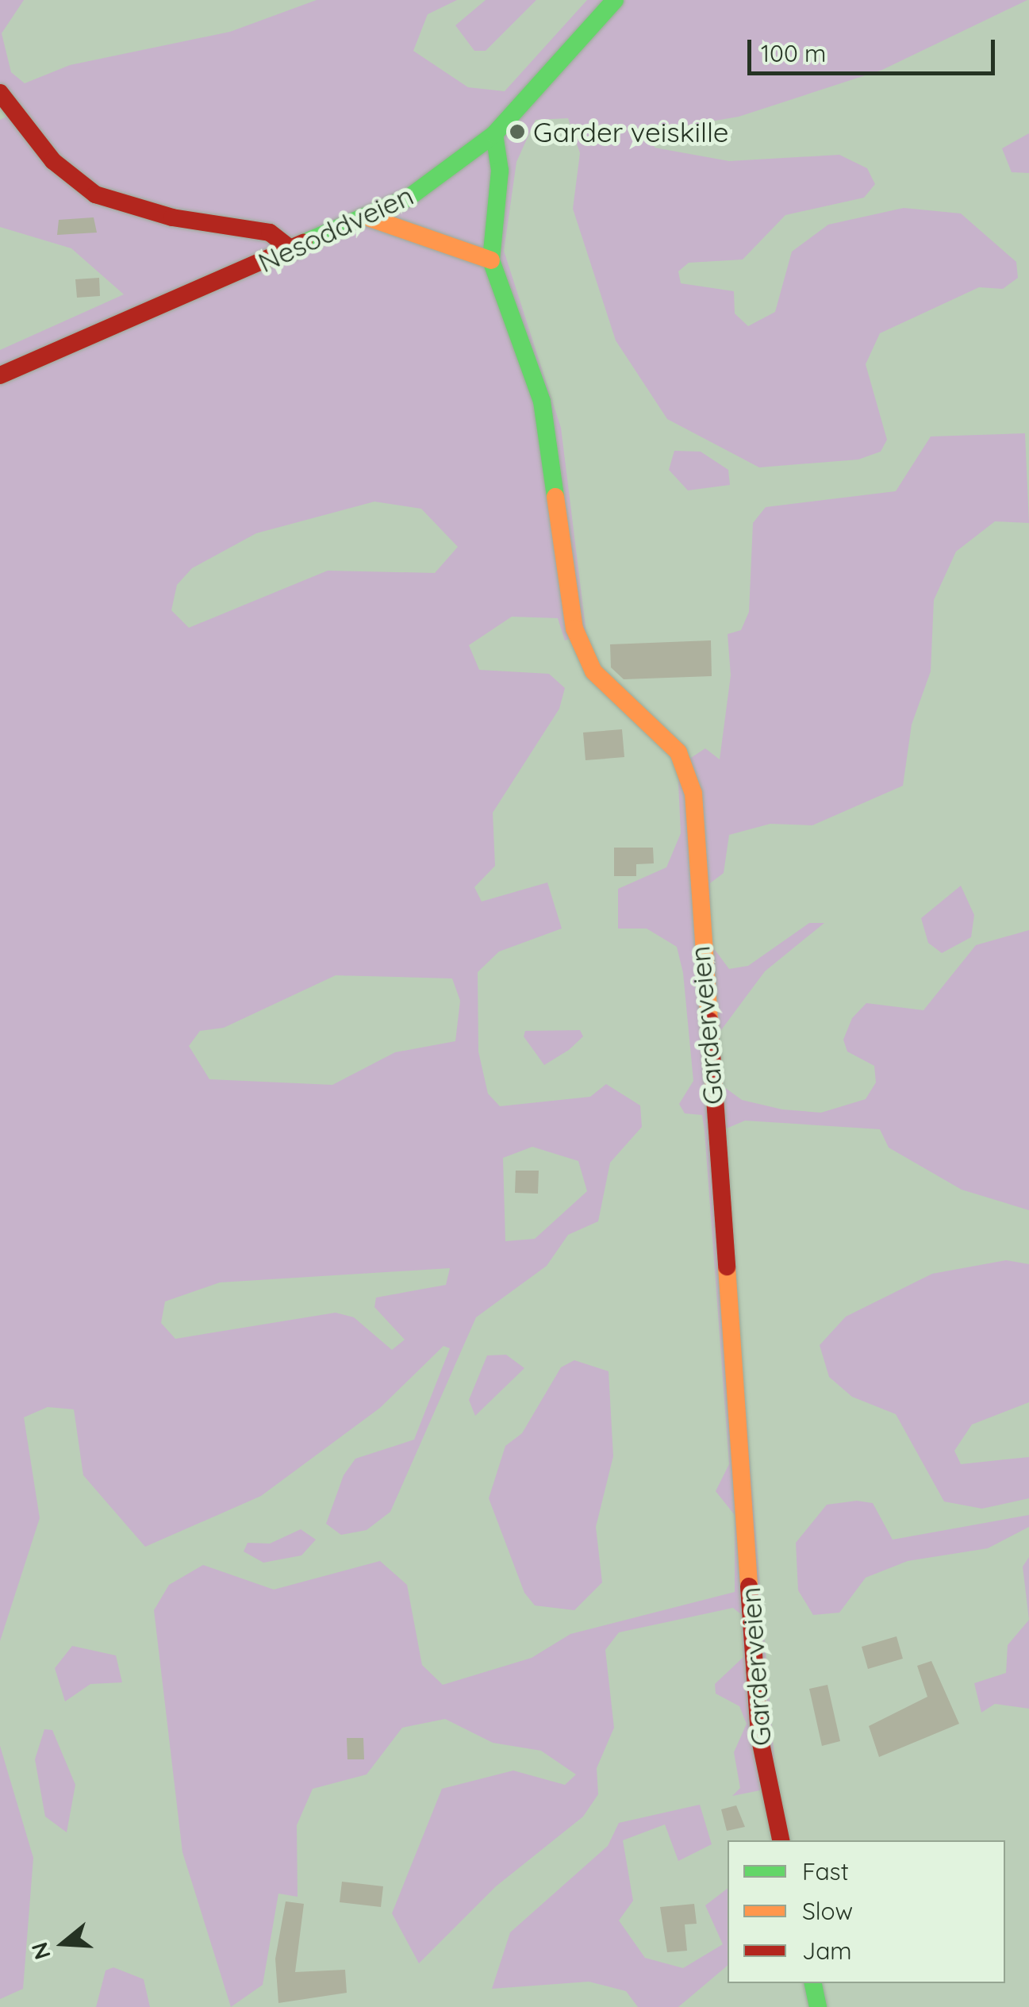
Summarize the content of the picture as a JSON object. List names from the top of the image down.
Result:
{
  "streets": {
    "street": ["Nesoddveien", "Garderveien"]
  },
  "crossings": [
    ["Nesoddveien", "Garderveien"]
  ],
  "places": ["Garder veiskille"],
  "legend": ["Fast", "Slow", "Jam"],
  "scale_bar": "100 m",
  "north": "left"
}
